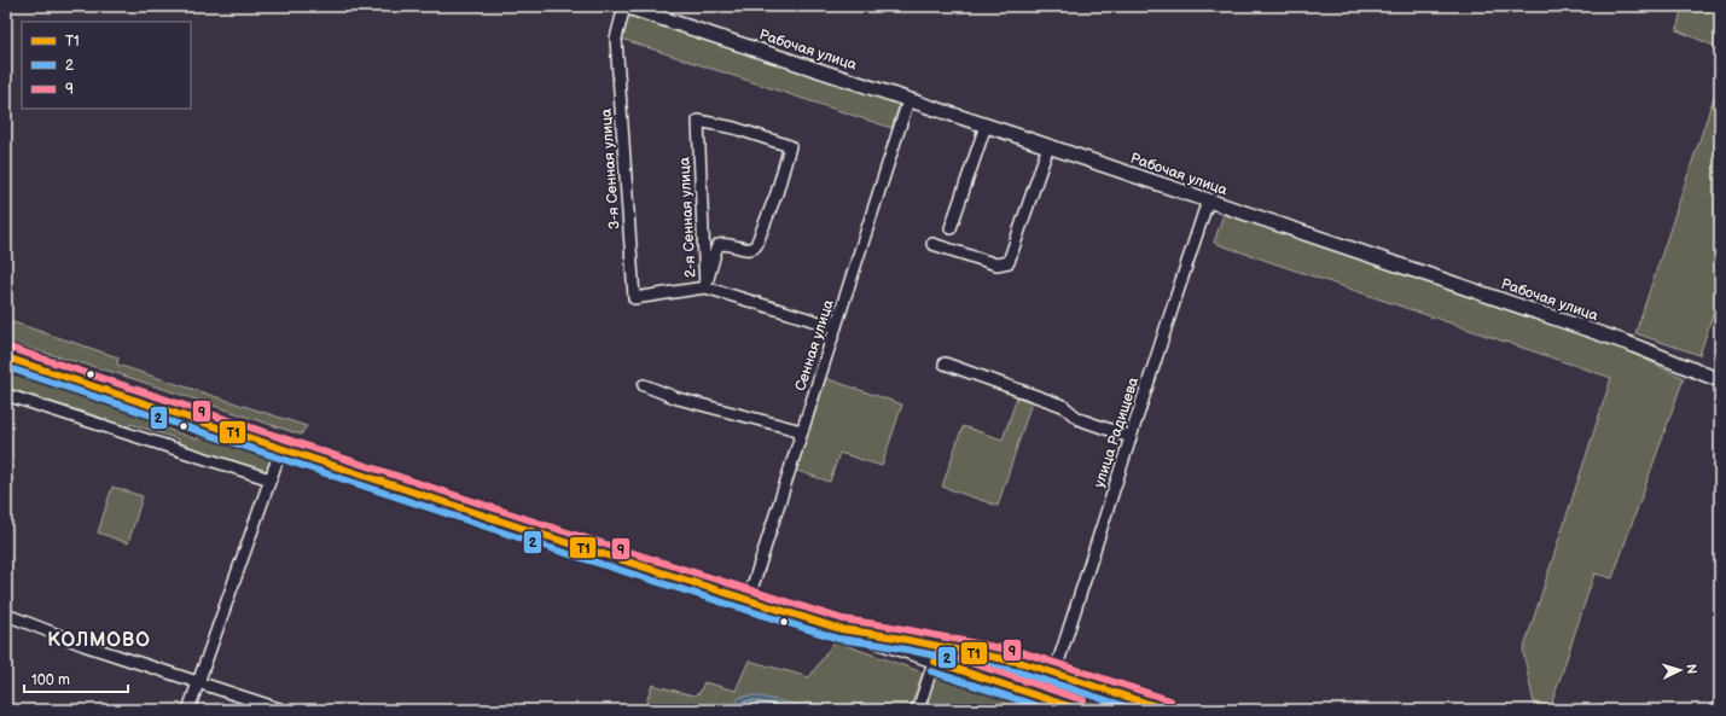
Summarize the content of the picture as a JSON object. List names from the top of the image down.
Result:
{
  "streets": {
    "main road": ["Рабочая улица"],
    "street": [
      "3-я Сенная улица",
      "2-я Сенная улица",
      "Сенная улица",
      "улица Радищева"
    ]
  },
  "crossings": [
    ["Рабочая улица", "3-я Сенная улица"],
    ["Рабочая улица", "Сенная улица"],
    ["Рабочая улица", "улица Радищева"],
    ["3-я Сенная улица", "2-я Сенная улица"]
  ],
  "districts": ["КОЛМОВО"],
  "lines": ["transit line 9", "transit line Т1", "transit line 2"],
  "legend": ["Т1", "2", "9"],
  "scale_bar": "100 m",
  "north": "right"
}
